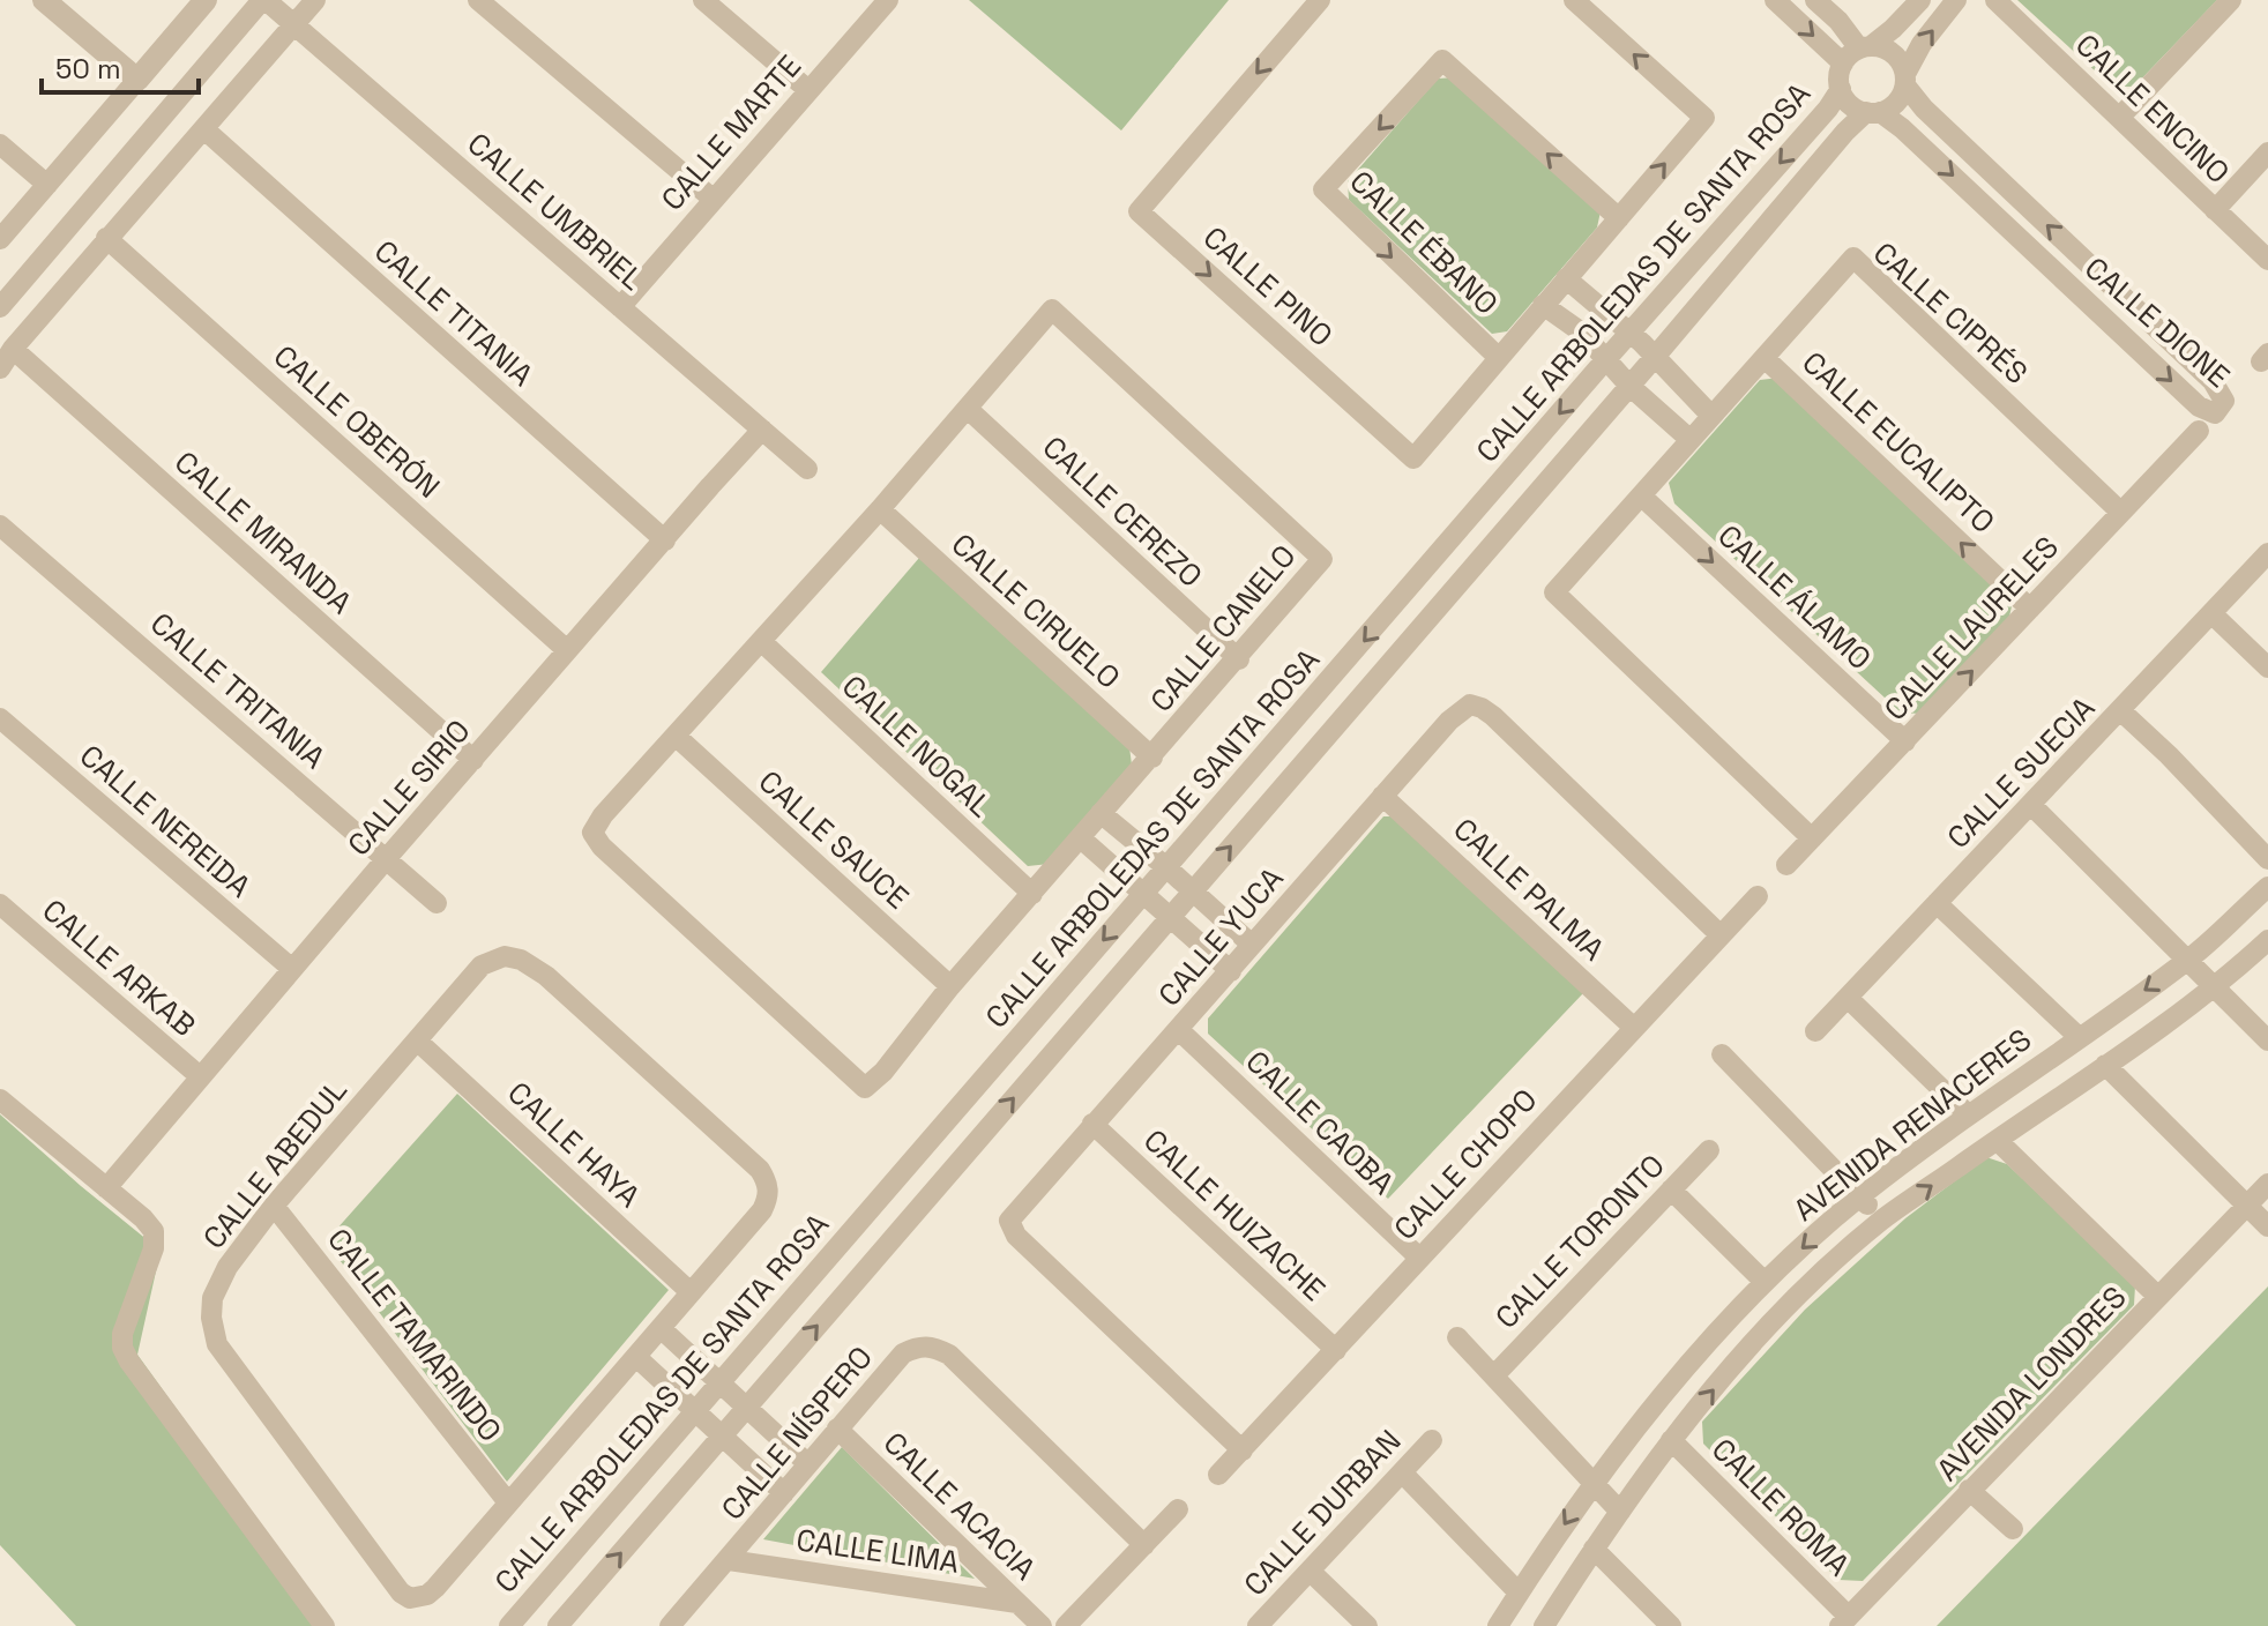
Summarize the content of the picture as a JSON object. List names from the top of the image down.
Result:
{
  "streets": {
    "street": [
      "CALLE ENCINO",
      "CALLE MARTE",
      "CALLE UMBRIEL",
      "CALLE ÉBANO",
      "CALLE ARBOLEDAS DE SANTA ROSA",
      "CALLE PINO",
      "CALLE TITANIA",
      "CALLE CIPRÉS",
      "CALLE DIONE",
      "CALLE OBERÓN",
      "CALLE EUCALIPTO",
      "CALLE CEREZO",
      "CALLE MIRANDA",
      "CALLE ÁLAMO",
      "CALLE CIRUELO",
      "CALLE CANELO",
      "CALLE LAURELES",
      "CALLE TRITANIA",
      "CALLE NOGAL",
      "CALLE SUECIA",
      "CALLE SIRIO",
      "CALLE NEREIDA",
      "CALLE SAUCE",
      "CALLE PALMA",
      "CALLE YUCA",
      "CALLE ARKAB",
      "CALLE CAOBA",
      "AVENIDA RENACERES",
      "CALLE HAYA",
      "CALLE ABEDUL",
      "CALLE CHOPO",
      "CALLE HUIZACHE",
      "CALLE TORONTO",
      "CALLE TAMARINDO",
      "AVENIDA LONDRES",
      "CALLE NÍSPERO",
      "CALLE ACACIA",
      "CALLE ROMA",
      "CALLE DURBAN",
      "CALLE LIMA"
    ]
  },
  "crossings": [
    ["CALLE MARTE", "CALLE UMBRIEL"],
    ["CALLE UMBRIEL", "CALLE SIRIO"],
    ["CALLE ÉBANO", "CALLE PINO"],
    ["CALLE ARBOLEDAS DE SANTA ROSA", "CALLE DIONE"],
    ["CALLE TITANIA", "CALLE SIRIO"],
    ["CALLE CIPRÉS", "CALLE EUCALIPTO"],
    ["CALLE CIPRÉS", "CALLE ÁLAMO"],
    ["CALLE CIPRÉS", "CALLE LAURELES"],
    ["CALLE OBERÓN", "CALLE SIRIO"],
    ["CALLE EUCALIPTO", "CALLE LAURELES"],
    ["CALLE CEREZO", "CALLE CANELO"],
    ["CALLE MIRANDA", "CALLE SIRIO"],
    ["CALLE ÁLAMO", "CALLE LAURELES"],
    ["CALLE CIRUELO", "CALLE CANELO"],
    ["CALLE CANELO", "CALLE NOGAL"],
    ["CALLE CANELO", "CALLE SAUCE"],
    ["CALLE TRITANIA", "CALLE SIRIO"],
    ["CALLE SIRIO", "CALLE NEREIDA"],
    ["CALLE SIRIO", "CALLE ARKAB"],
    ["CALLE PALMA", "CALLE YUCA"],
    ["CALLE PALMA", "CALLE CHOPO"],
    ["CALLE YUCA", "CALLE CAOBA"],
    ["CALLE YUCA", "CALLE CHOPO"],
    ["CALLE YUCA", "CALLE HUIZACHE"],
    ["CALLE CAOBA", "CALLE CHOPO"],
    ["AVENIDA RENACERES", "CALLE ROMA"],
    ["CALLE HAYA", "CALLE ABEDUL"],
    ["CALLE ABEDUL", "CALLE TAMARINDO"],
    ["CALLE CHOPO", "CALLE HUIZACHE"],
    ["AVENIDA LONDRES", "CALLE ROMA"],
    ["CALLE NÍSPERO", "CALLE ACACIA"],
    ["CALLE NÍSPERO", "CALLE LIMA"],
    ["CALLE ACACIA", "CALLE LIMA"]
  ],
  "one_way": ["CALLE EUCALIPTO", "CALLE ÁLAMO"],
  "scale_bar": "50 m"
}
